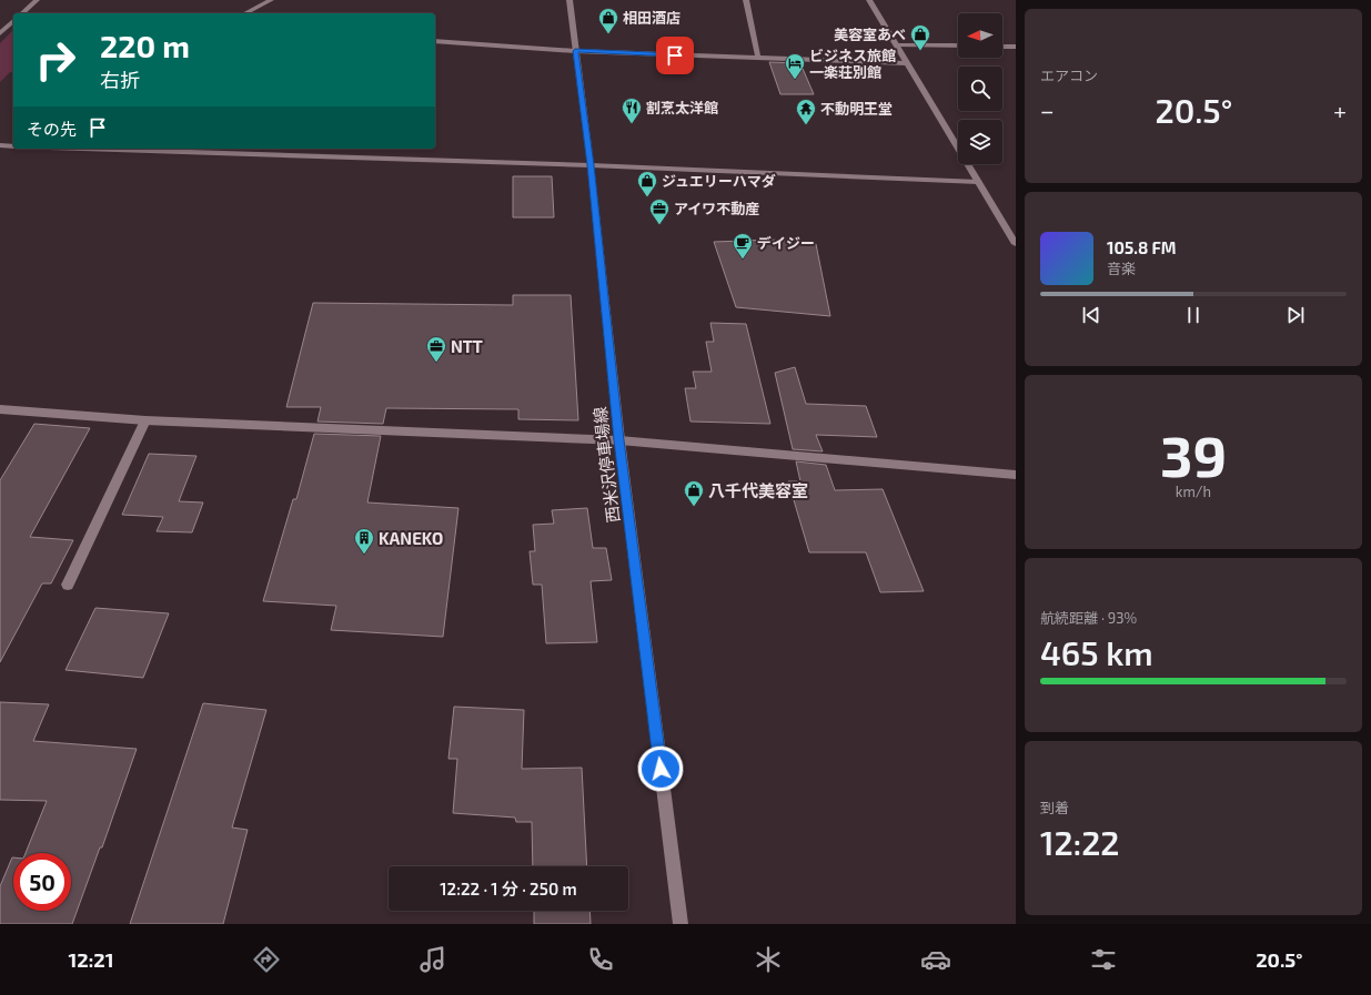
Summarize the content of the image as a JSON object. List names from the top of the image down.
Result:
{
  "streets": {
    "street": ["西米沢停車場線"]
  },
  "places": {
    "shop": [
      "相田酒店",
      "美容室あべ",
      "ジュエリーハマダ",
      "八千代美容室"
    ],
    "hotel": ["ビジネス旅館 一楽荘別館"],
    "restaurant": ["割烹太洋館"],
    "temple": ["不動明王堂"],
    "office": ["アイワ不動産", "NTT"],
    "cafe": ["デイジー"],
    "building": ["KANEKO"]
  },
  "north": "left",
  "page": {
    "tile": [
      "エアコン",
      ["39", "km/h"],
      ["航続距離 · 93%", "465 km"],
      ["到着", "12:22"]
    ],
    "turn": ["220 m", "右折"],
    "heat": ["−", "20.5°", "+"],
    "then": "その先",
    "song": ["105.8 FM", "音楽"],
    "limit": "50",
    "trip": "12:22 · 1 分 · 250 m",
    "tabs": ["12:21", "20.5°"]
  }
}
